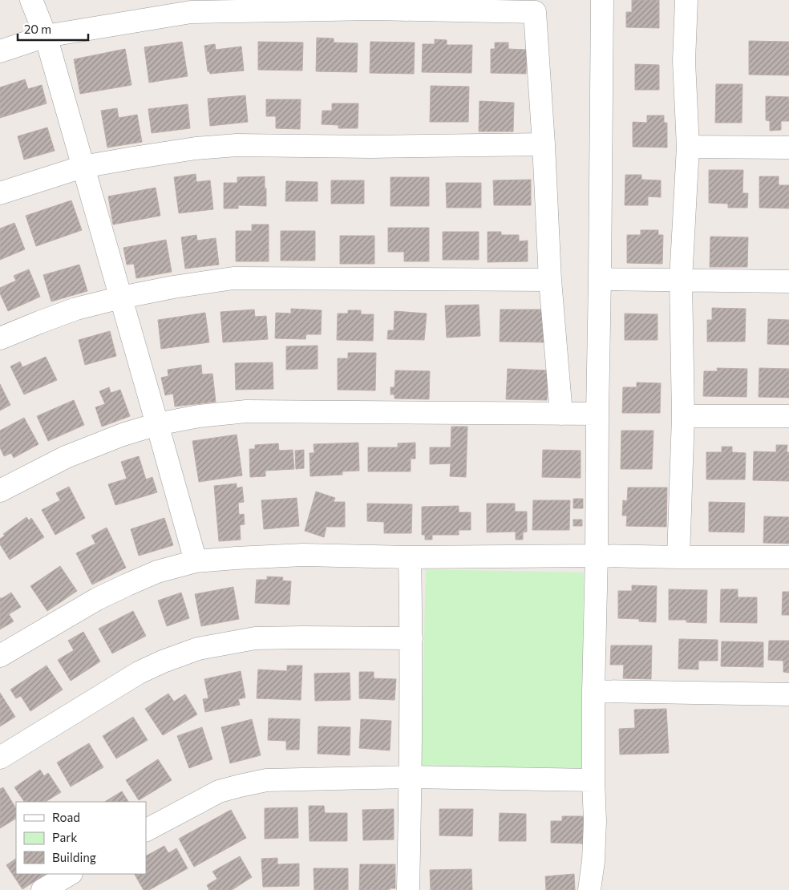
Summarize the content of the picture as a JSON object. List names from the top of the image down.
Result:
{
  "legend": ["Road", "Park", "Building"],
  "scale_bar": "20 m"
}
